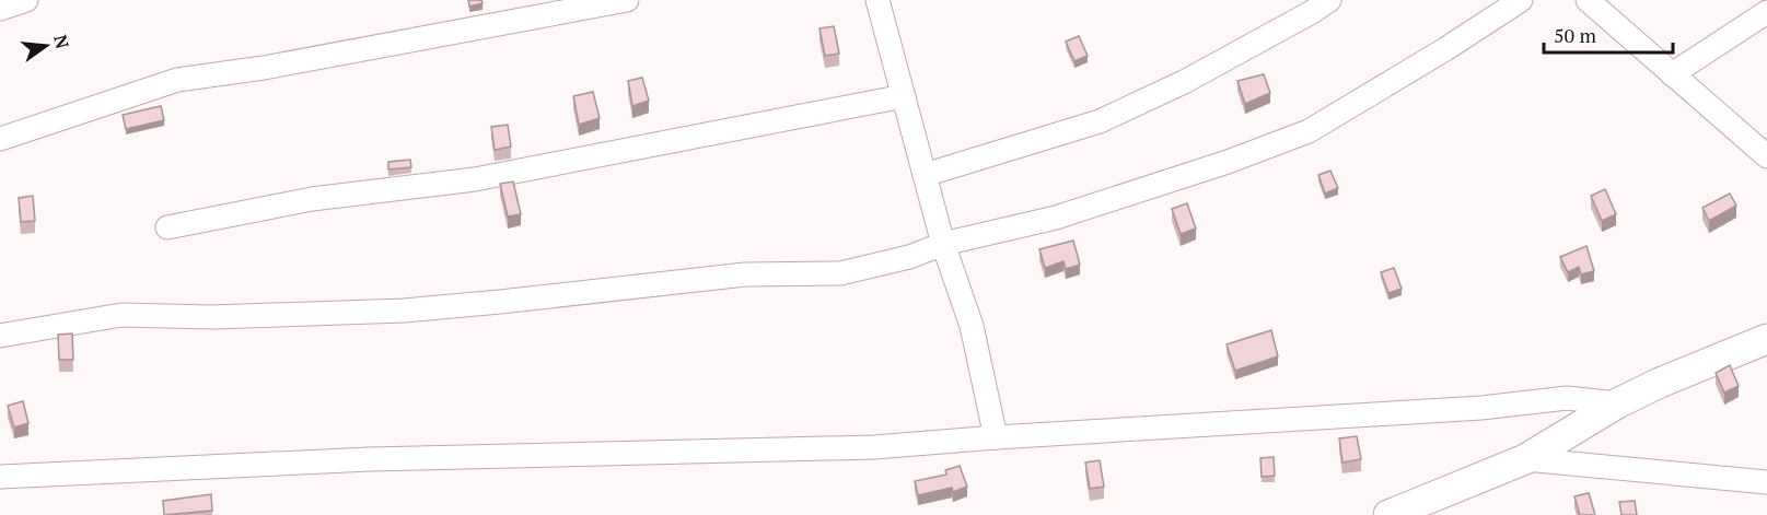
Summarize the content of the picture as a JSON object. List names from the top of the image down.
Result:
{
  "scale_bar": "50 m",
  "north": "right"
}
